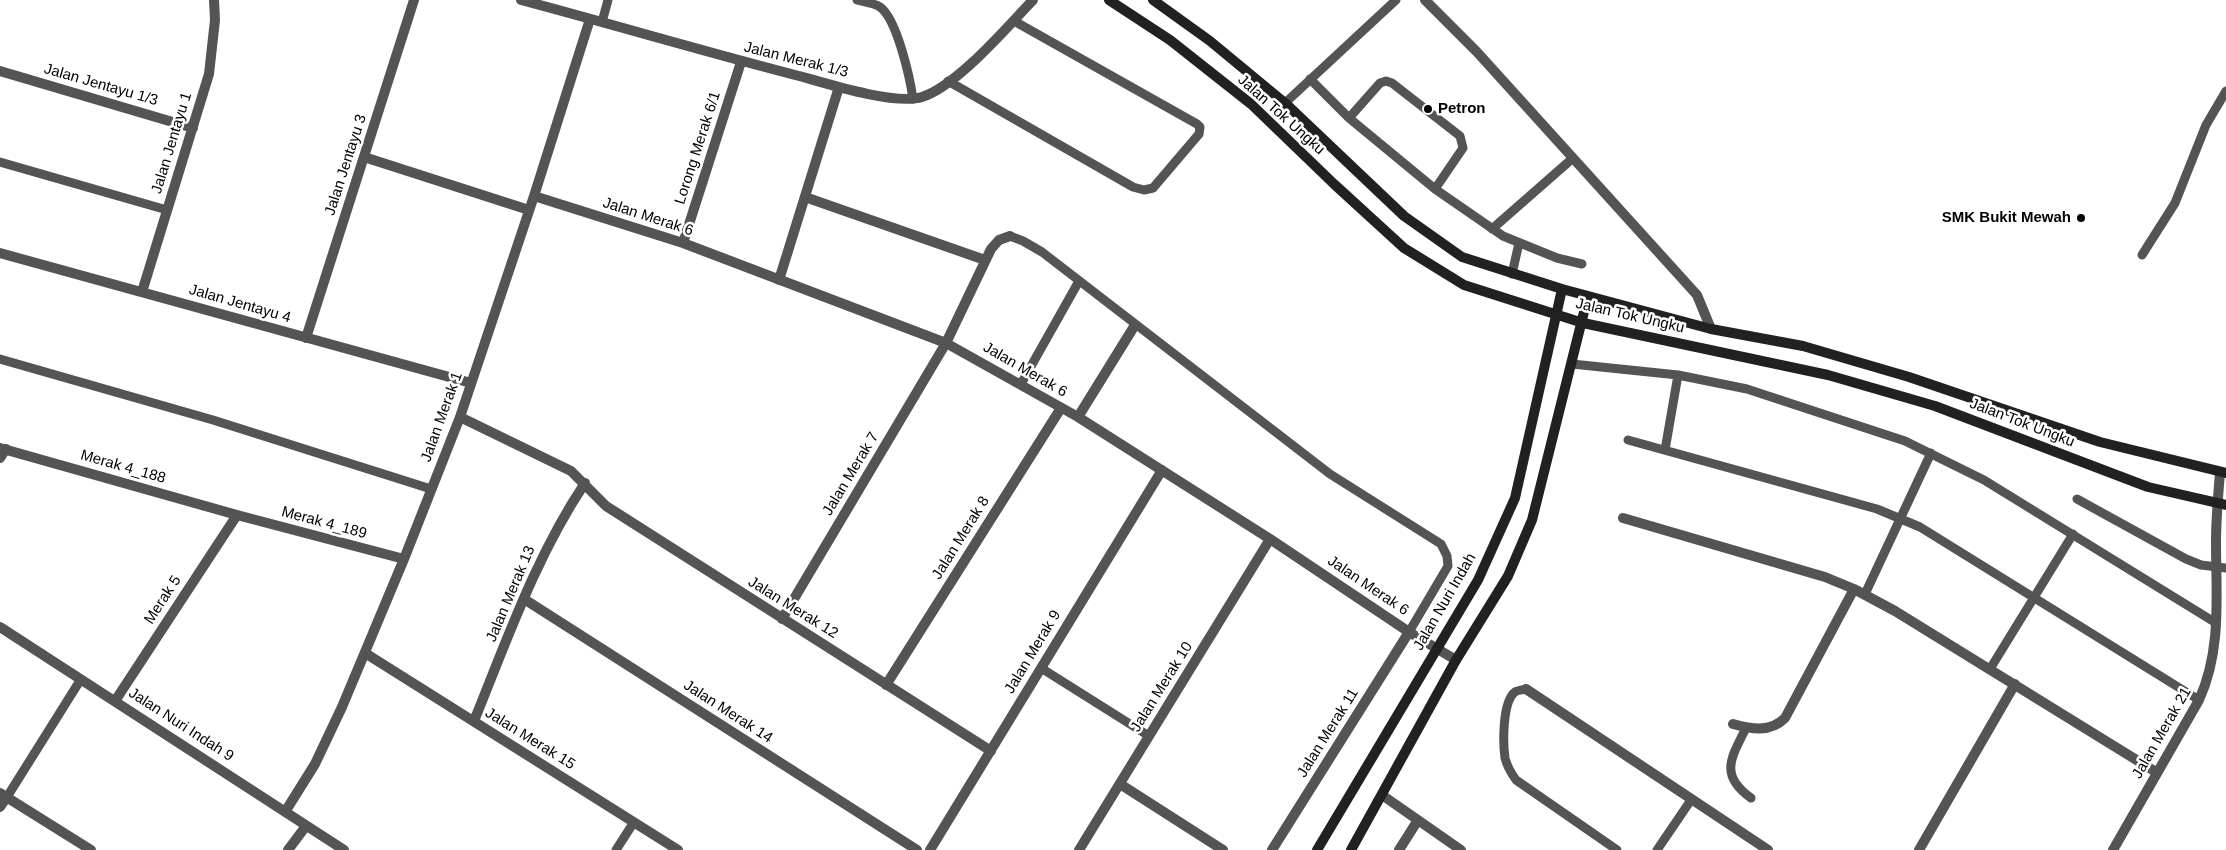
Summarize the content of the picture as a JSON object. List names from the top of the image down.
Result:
{
  "streets": {
    "main road": ["Jalan Tok Ungku", "Jalan Nuri Indah"],
    "street": [
      "Jalan Merak 1/3",
      "Jalan Jentayu 1/3",
      "Jalan Jentayu 1",
      "Lorong Merak 6/1",
      "Jalan Jentayu 3",
      "Jalan Merak 6",
      "Jalan Jentayu 4",
      "Jalan Merak 1",
      "Merak 4_188",
      "Jalan Merak 7",
      "Merak 4_189",
      "Jalan Merak 8",
      "Jalan Merak 13",
      "Merak 5",
      "Jalan Merak 12",
      "Jalan Merak 9",
      "Jalan Merak 10",
      "Jalan Merak 14",
      "Jalan Nuri Indah 9",
      "Jalan Merak 11",
      "Jalan Merak 21",
      "Jalan Merak 15"
    ]
  },
  "crossings": [
    ["Jalan Merak 1/3", "Lorong Merak 6/1"],
    ["Jalan Merak 1/3", "Jalan Merak 1"],
    ["Jalan Jentayu 1/3", "Jalan Jentayu 1"],
    ["Jalan Tok Ungku", "Jalan Nuri Indah"],
    ["Jalan Tok Ungku", "Jalan Merak 21"],
    ["Jalan Jentayu 1", "Jalan Jentayu 4"],
    ["Lorong Merak 6/1", "Jalan Merak 6"],
    ["Jalan Jentayu 3", "Jalan Jentayu 4"],
    ["Jalan Merak 6", "Jalan Merak 1"],
    ["Jalan Merak 6", "Jalan Merak 7"],
    ["Jalan Merak 6", "Jalan Merak 8"],
    ["Jalan Merak 6", "Jalan Nuri Indah"],
    ["Jalan Merak 6", "Jalan Merak 9"],
    ["Jalan Merak 6", "Jalan Merak 10"],
    ["Jalan Merak 6", "Jalan Merak 11"],
    ["Jalan Jentayu 4", "Jalan Merak 1"],
    ["Jalan Merak 1", "Merak 4_189"],
    ["Jalan Merak 1", "Jalan Merak 12"],
    ["Jalan Merak 1", "Jalan Nuri Indah 9"],
    ["Jalan Merak 1", "Jalan Merak 15"],
    ["Merak 4_188", "Merak 4_189"],
    ["Merak 4_188", "Merak 5"],
    ["Jalan Merak 7", "Jalan Merak 12"],
    ["Merak 4_189", "Merak 5"],
    ["Jalan Merak 8", "Jalan Merak 12"],
    ["Jalan Merak 13", "Jalan Merak 12"],
    ["Jalan Merak 13", "Jalan Merak 14"],
    ["Jalan Merak 13", "Jalan Merak 15"],
    ["Merak 5", "Jalan Nuri Indah 9"],
    ["Jalan Merak 12", "Jalan Merak 9"]
  ],
  "places": ["Petron", "SMK Bukit Mewah"]
}
